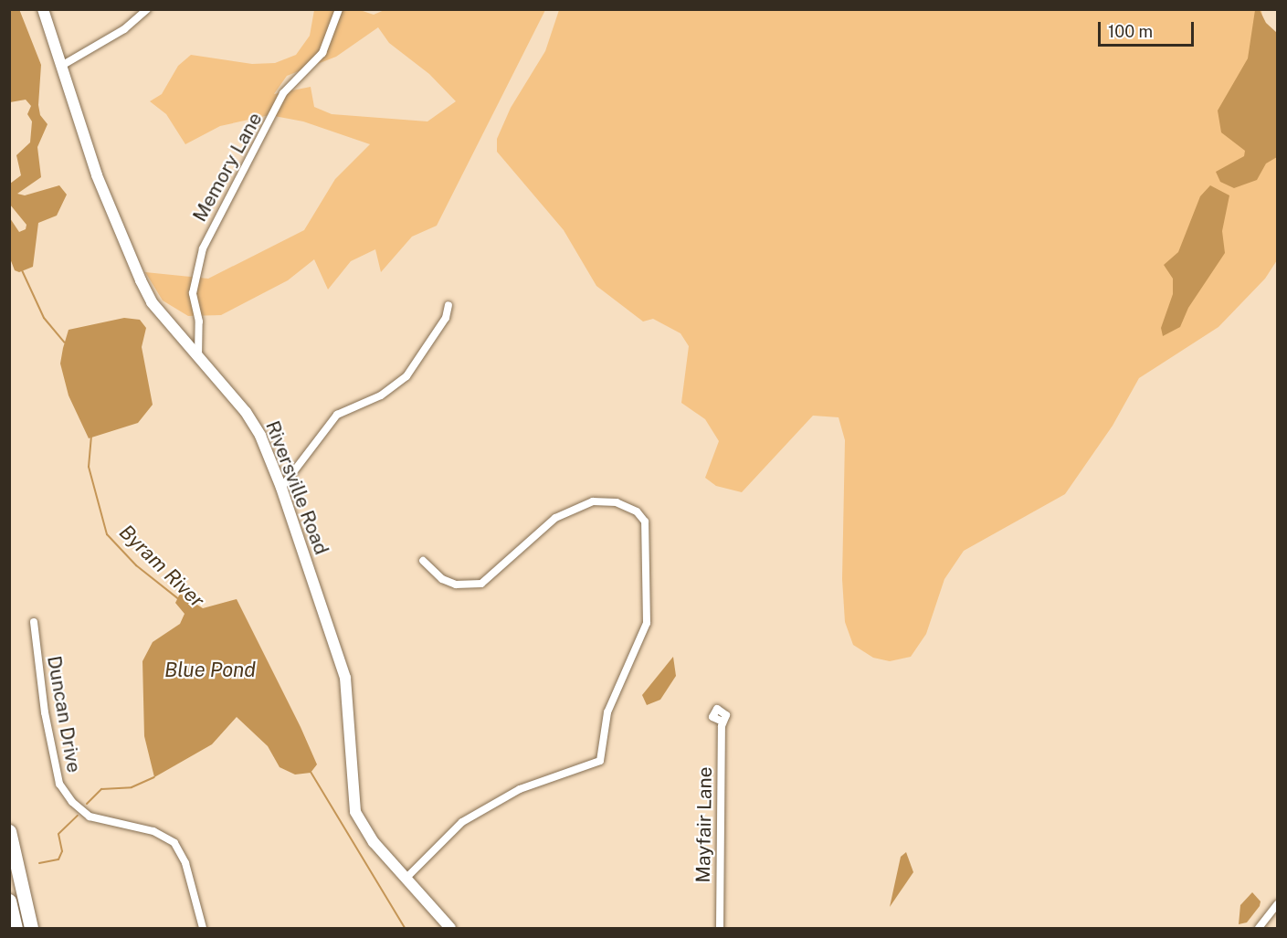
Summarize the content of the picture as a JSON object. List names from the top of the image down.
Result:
{
  "streets": {
    "street": [
      "Memory Lane",
      "Riversville Road",
      "Duncan Drive",
      "Mayfair Lane"
    ]
  },
  "crossings": [
    ["Memory Lane", "Riversville Road"]
  ],
  "water": ["Byram River", "Blue Pond"],
  "scale_bar": "100 m"
}
